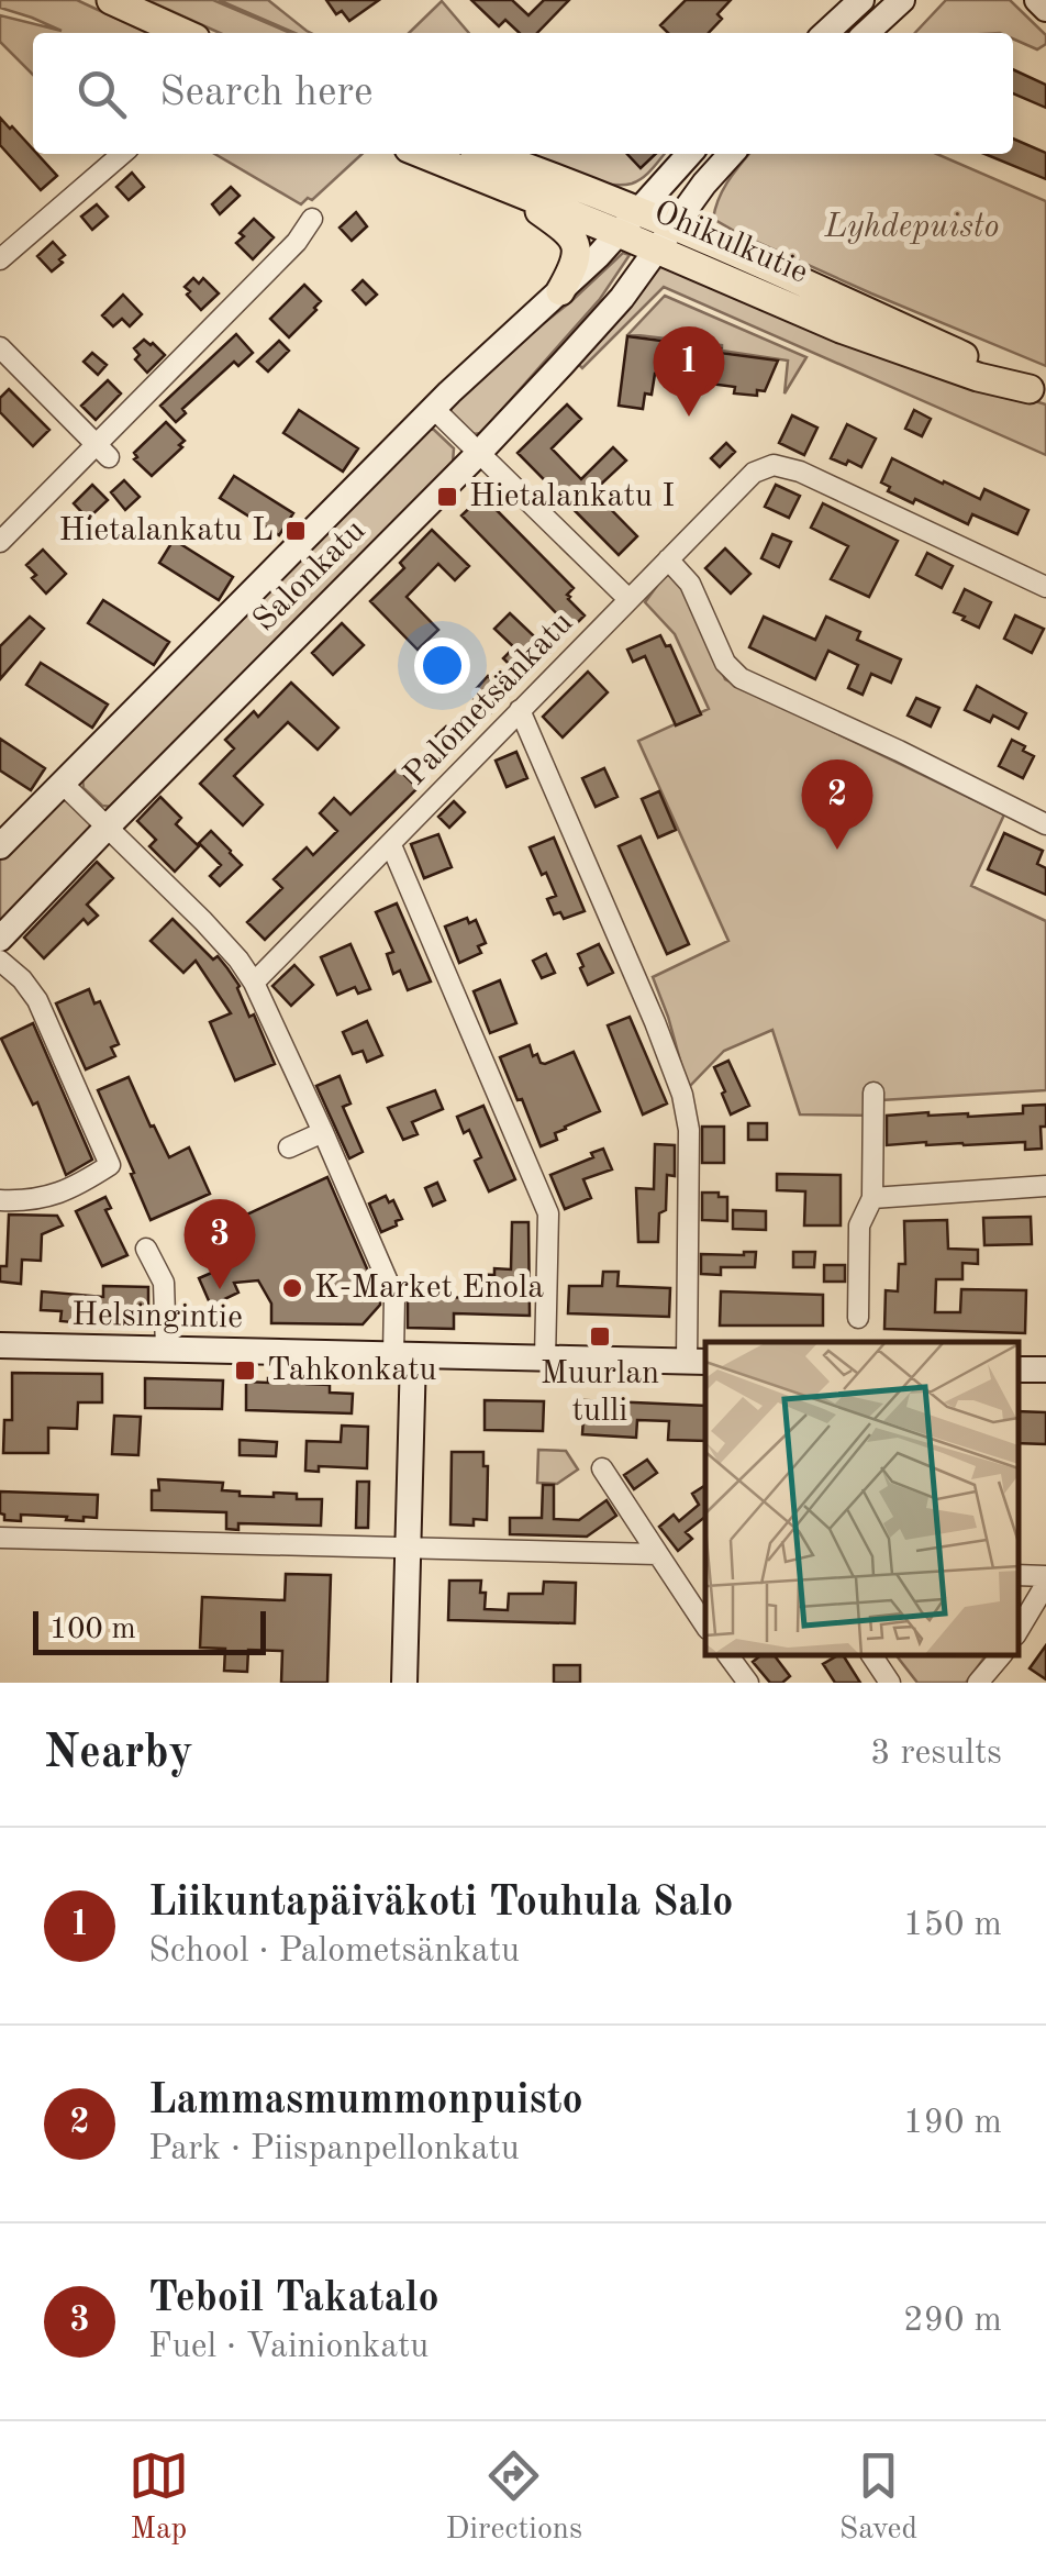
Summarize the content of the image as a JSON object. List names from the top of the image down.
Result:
{
  "streets": {
    "main road": ["Ohikulkutie", "Salonkatu", "Helsingintie"],
    "street": ["Palometsänkatu"]
  },
  "crossings": [
    ["Ohikulkutie", "Salonkatu"]
  ],
  "parks": ["Lyhdepuisto"],
  "places": {
    "transit": [
      "Hietalankatu I",
      "Hietalankatu L",
      "Muurlan tulli",
      "Tahkonkatu"
    ],
    "other": ["K-Market Enola"]
  },
  "scale_bar": "100 m",
  "page": {
    "search": "Search here",
    "pins": ["1", "2", "3"],
    "scale": "100 m",
    "heading": ["Nearby", "3 results"],
    "list": [
      {
        "mark": "1",
        "name": "Liikuntapäiväkoti Touhula Salo",
        "note": "School · Palometsänkatu",
        "value": "150 m"
      },
      {
        "mark": "2",
        "name": "Lammasmummonpuisto",
        "note": "Park · Piispanpellonkatu",
        "value": "190 m"
      },
      {
        "mark": "3",
        "name": "Teboil Takatalo",
        "note": "Fuel · Vainionkatu",
        "value": "290 m"
      }
    ],
    "nav": ["Map", "Directions", "Saved"]
  }
}
